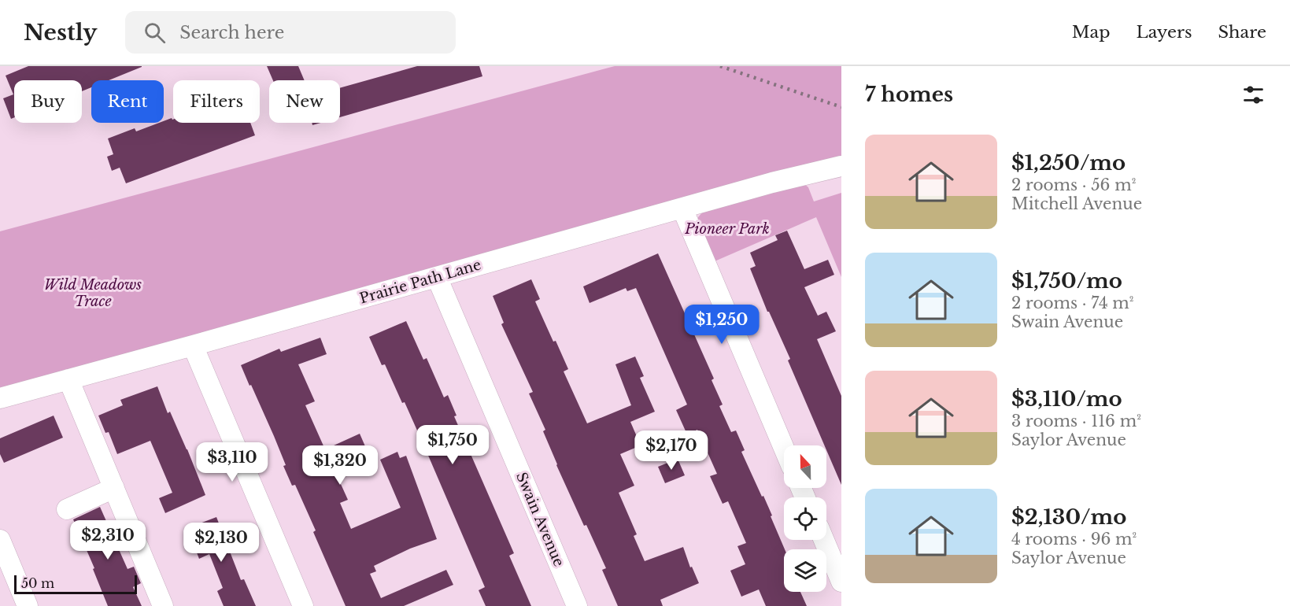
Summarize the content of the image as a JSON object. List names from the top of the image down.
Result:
{
  "streets": {
    "street": ["Prairie Path Lane", "Swain Avenue"]
  },
  "crossings": [
    ["Prairie Path Lane", "Swain Avenue"]
  ],
  "parks": ["Pioneer Park", "Wild Meadows Trace"],
  "scale_bar": "50 m",
  "north": "top",
  "page": {
    "header": "Nestly",
    "search": "Search here",
    "nav": ["Map", "Layers", "Share"],
    "heading": "7 homes",
    "chip": [
      "Buy",
      "Rent",
      "Filters",
      "New"
    ],
    "list": [
      {
        "name": "$1,250/mo",
        "note": "2 rooms · 56 m² · Mitchell Avenue"
      },
      {
        "name": "$1,750/mo",
        "note": "2 rooms · 74 m² · Swain Avenue"
      },
      {
        "name": "$3,110/mo",
        "note": "3 rooms · 116 m² · Saylor Avenue"
      },
      {
        "name": "$2,130/mo",
        "note": "4 rooms · 96 m² · Saylor Avenue"
      }
    ],
    "price": [
      "$1,250",
      "$1,750",
      "$2,170",
      "$3,110",
      "$1,320",
      "$2,310",
      "$2,130"
    ],
    "scale": "50 m"
  }
}
